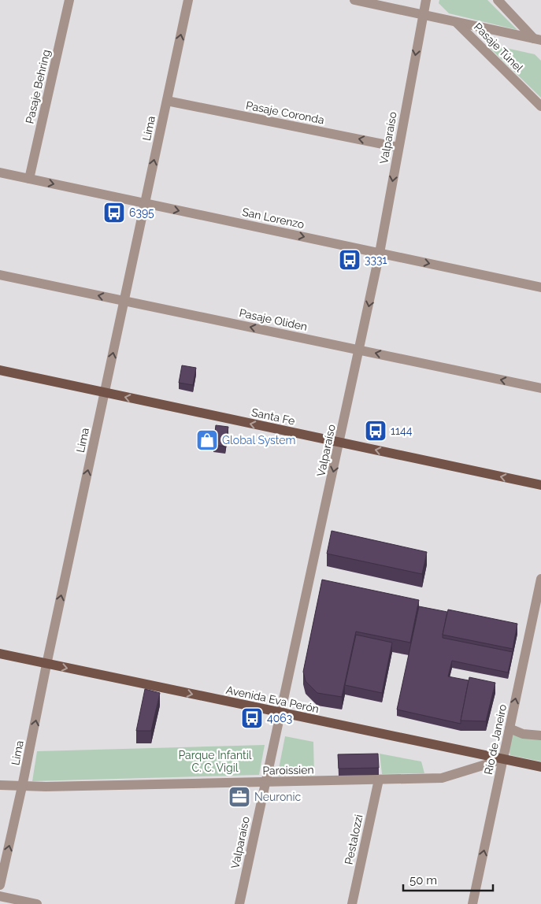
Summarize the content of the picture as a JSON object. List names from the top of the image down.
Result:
{
  "streets": {
    "main road": ["Santa Fe", "Avenida Eva Perón"],
    "street": [
      "Pasaje Túnel",
      "Pasaje Behring",
      "Pasaje Coronda",
      "Lima",
      "Valparaíso",
      "San Lorenzo",
      "Pasaje Oliden",
      "Río de Janeiro",
      "Paroissien",
      "Pestalozzi"
    ]
  },
  "crossings": [
    ["Pasaje Behring", "San Lorenzo"],
    ["Pasaje Coronda", "Lima"],
    ["Pasaje Coronda", "Valparaíso"],
    ["Lima", "San Lorenzo"],
    ["Lima", "Pasaje Oliden"],
    ["Lima", "Santa Fe"],
    ["Lima", "Avenida Eva Perón"],
    ["Lima", "Paroissien"],
    ["Valparaíso", "San Lorenzo"],
    ["Valparaíso", "Pasaje Oliden"],
    ["Valparaíso", "Santa Fe"],
    ["Valparaíso", "Avenida Eva Perón"],
    ["Valparaíso", "Paroissien"],
    ["Avenida Eva Perón", "Río de Janeiro"],
    ["Avenida Eva Perón", "Paroissien"],
    ["Río de Janeiro", "Paroissien"],
    ["Paroissien", "Pestalozzi"]
  ],
  "one_way": [
    "Pasaje Coronda",
    "Lima",
    "Valparaíso",
    "San Lorenzo",
    "Pasaje Oliden",
    "Santa Fe",
    "Avenida Eva Perón",
    "Río de Janeiro"
  ],
  "parks": ["Parque Infantil C. C. Vigil"],
  "places": {
    "bus stop": [
      "6395",
      "3331",
      "1144",
      "4063"
    ],
    "shop": ["Global System"],
    "office": ["Neuronic"]
  },
  "scale_bar": "50 m"
}
